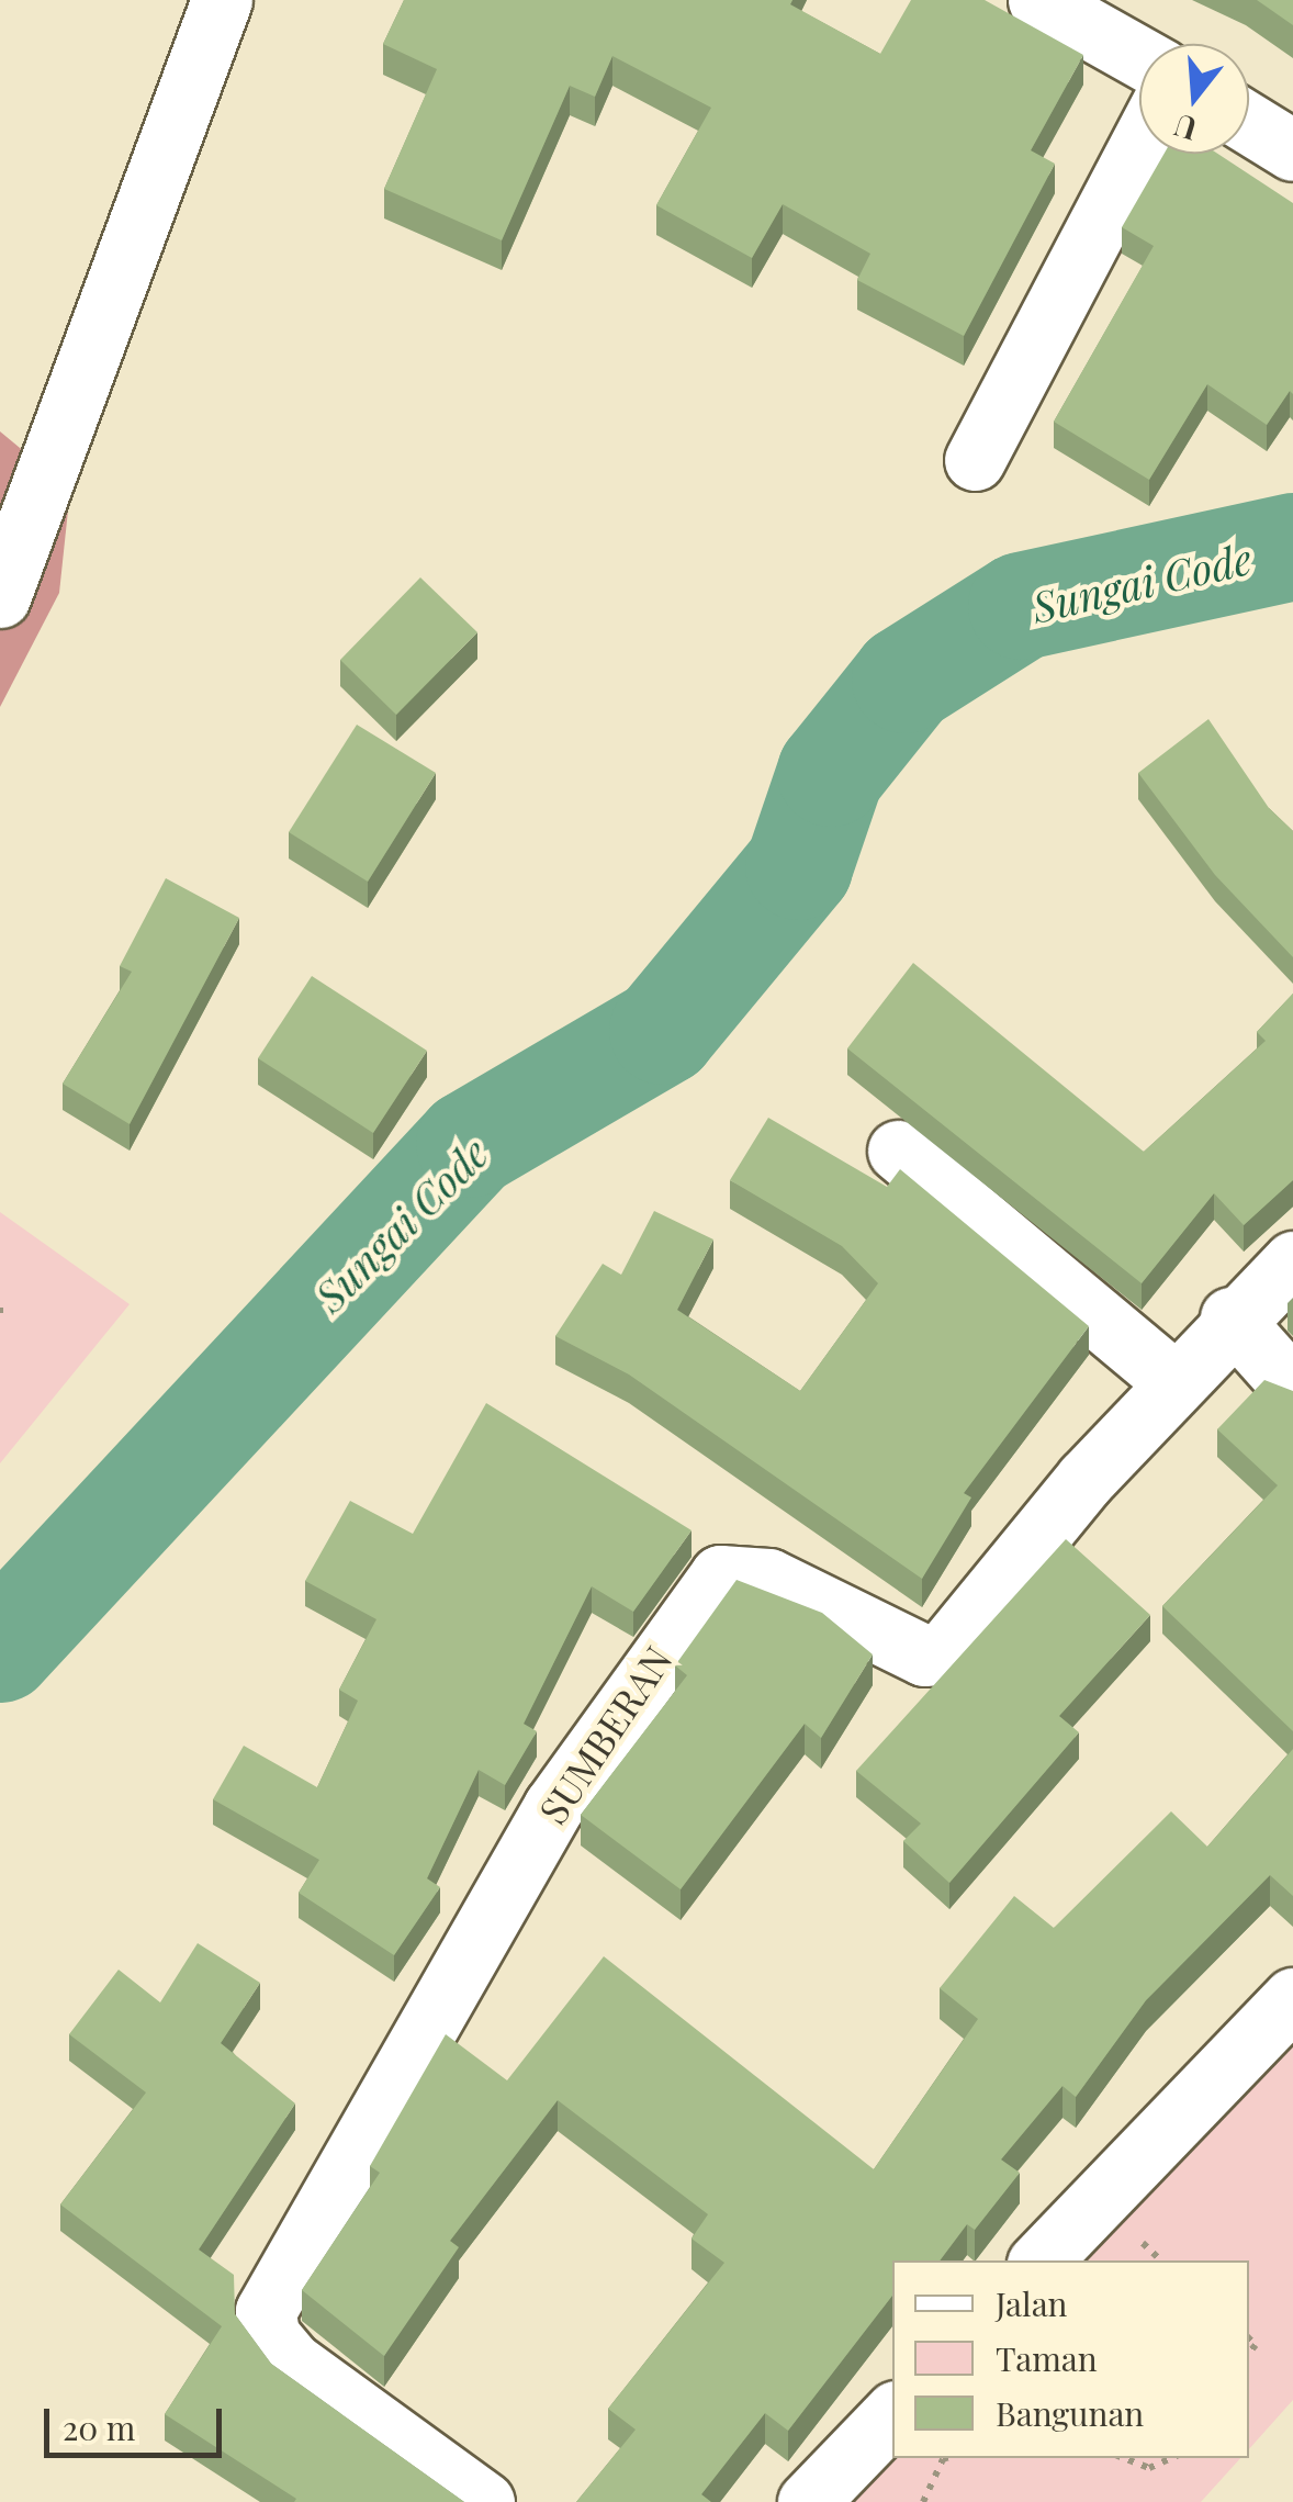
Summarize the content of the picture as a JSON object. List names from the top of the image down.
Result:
{
  "streets": {
    "street": ["SUMBERAN"]
  },
  "water": ["Sungai Code"],
  "legend": ["Jalan", "Taman", "Bangunan"],
  "scale_bar": "20 m",
  "north": "bottom"
}
